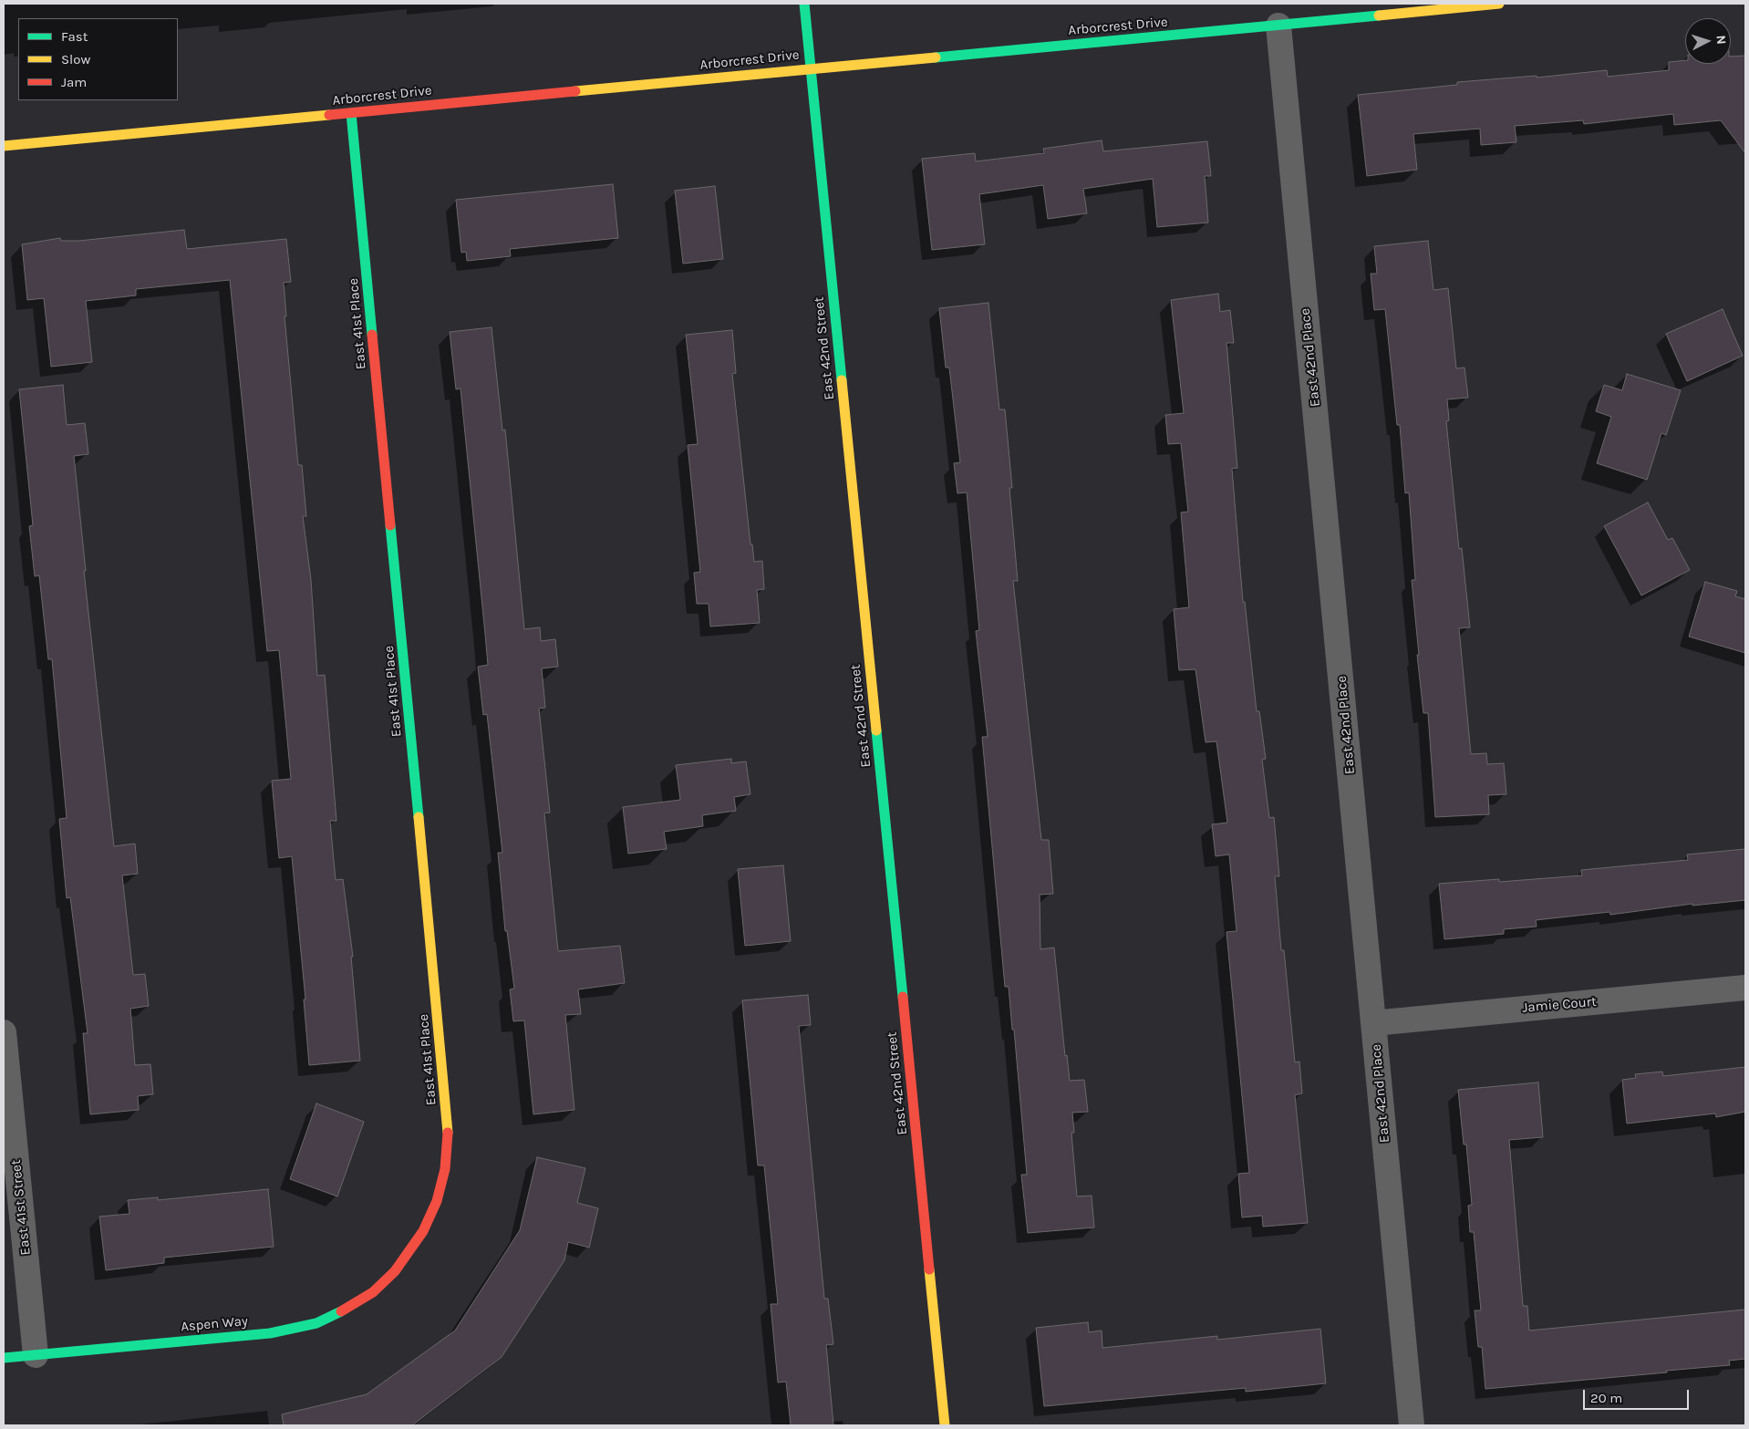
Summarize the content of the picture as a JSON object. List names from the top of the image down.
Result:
{
  "streets": {
    "street": [
      "Arborcrest Drive",
      "East 41st Place",
      "East 42nd Street",
      "East 42nd Place",
      "Jamie Court",
      "East 41st Street",
      "Aspen Way"
    ]
  },
  "crossings": [
    ["Arborcrest Drive", "East 41st Place"],
    ["Arborcrest Drive", "East 42nd Street"],
    ["Arborcrest Drive", "East 42nd Place"],
    ["East 41st Place", "Aspen Way"],
    ["East 42nd Place", "Jamie Court"],
    ["East 41st Street", "Aspen Way"]
  ],
  "legend": ["Fast", "Slow", "Jam"],
  "scale_bar": "20 m",
  "north": "right"
}
